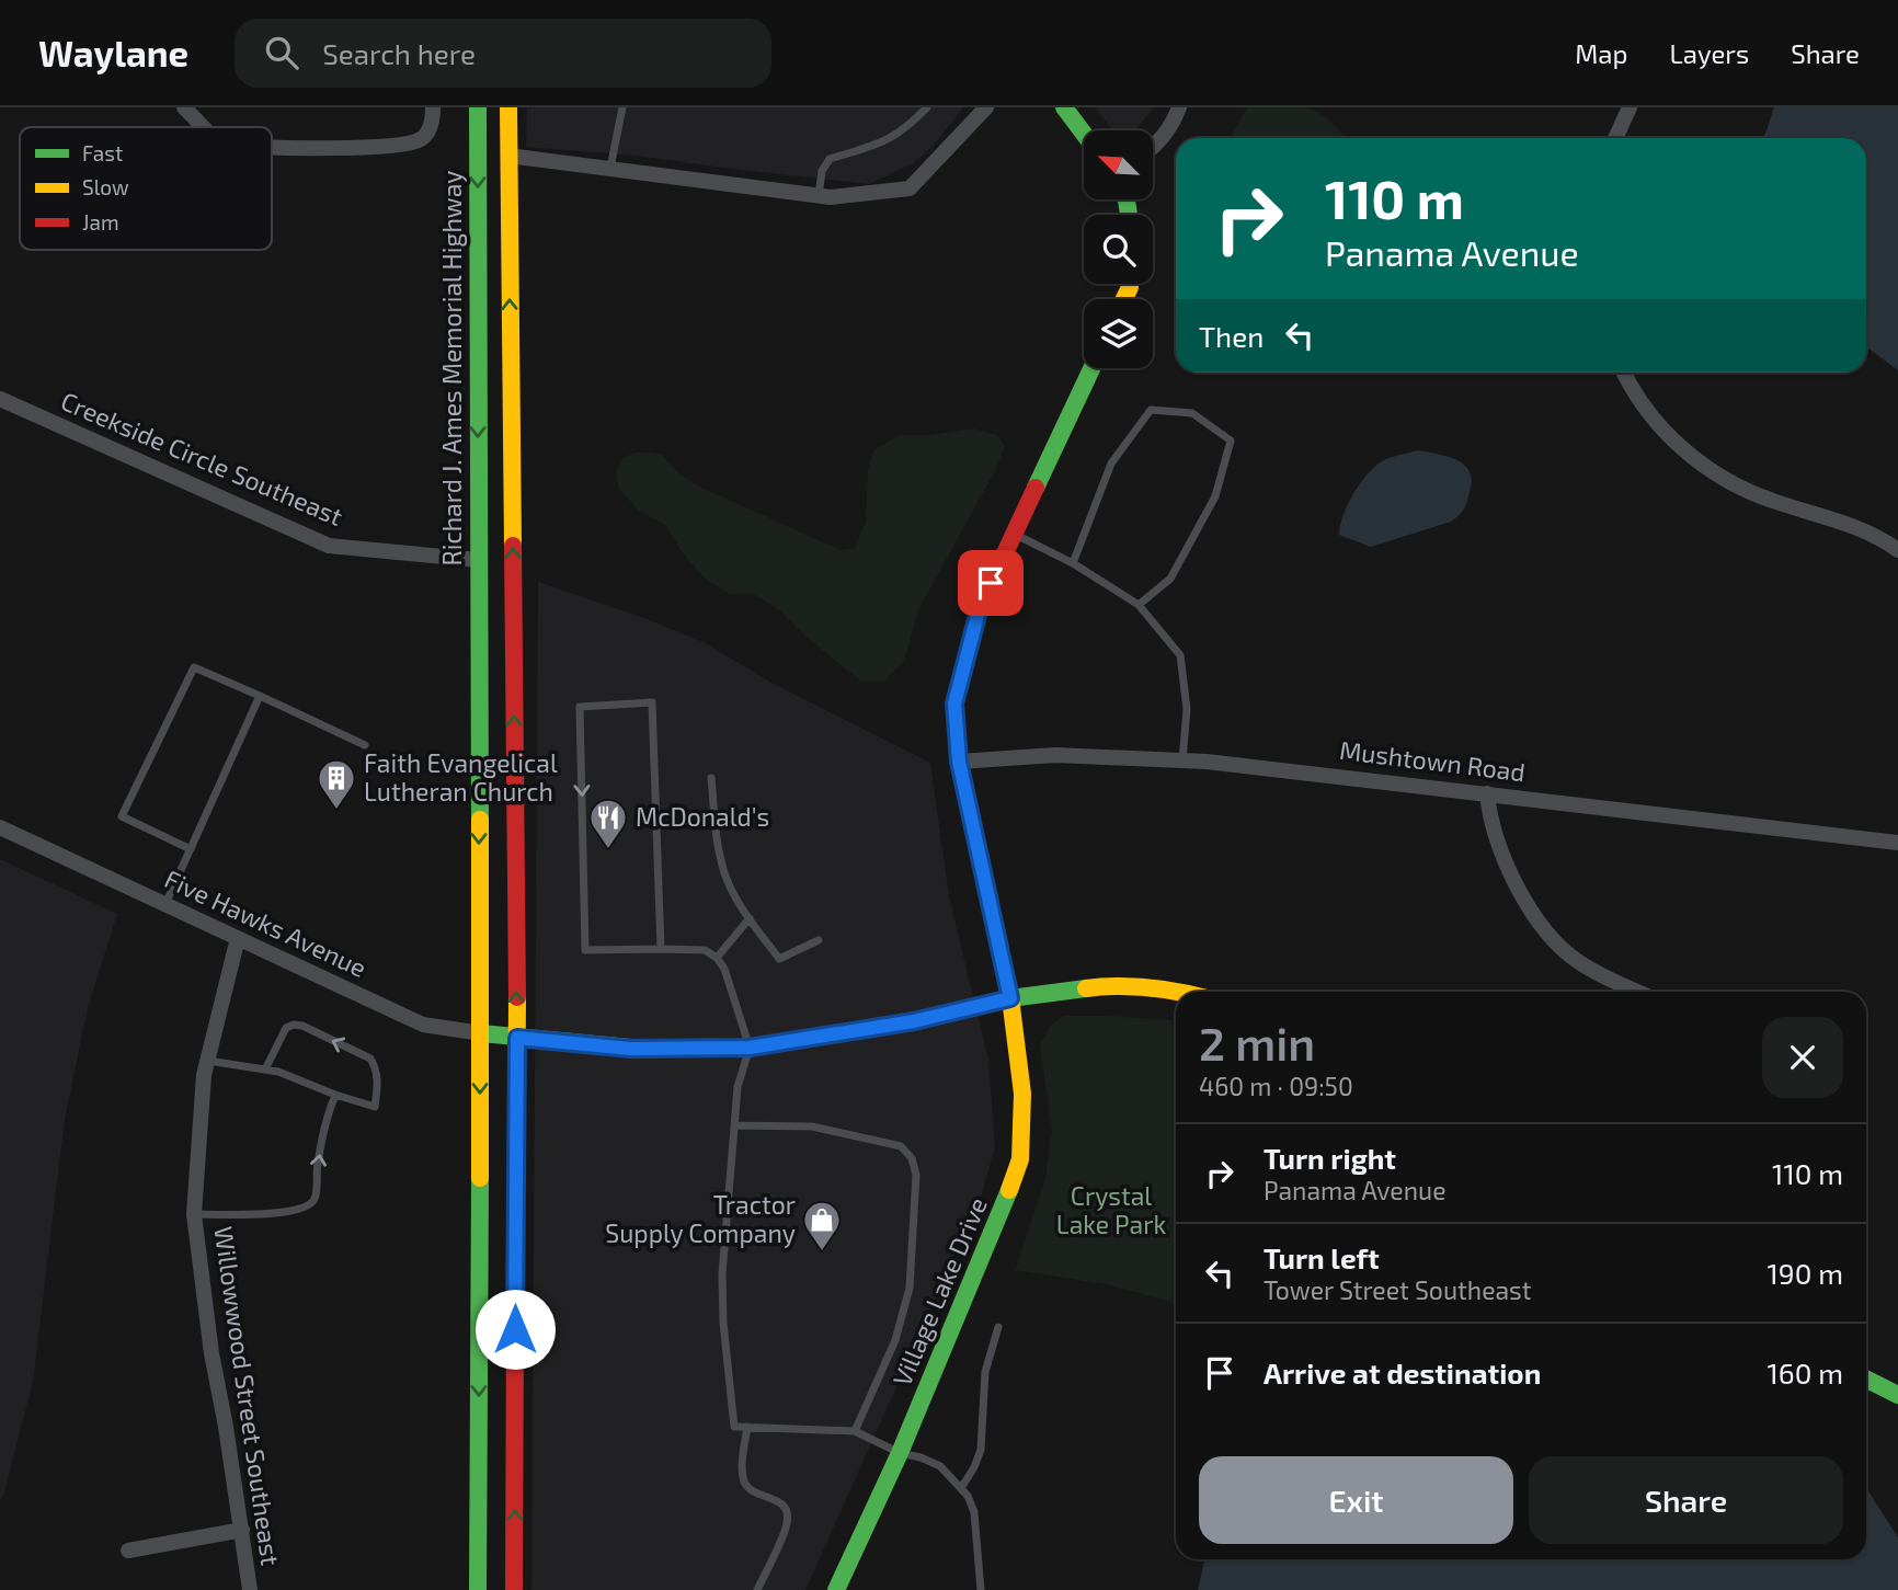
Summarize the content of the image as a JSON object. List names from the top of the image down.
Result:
{
  "streets": {
    "main road": ["Richard J. Ames Memorial Highway", "Five Hawks Avenue", "Village Lake Drive"],
    "street": ["Creekside Circle Southeast", "Mushtown Road", "Willowwood Street Southeast"]
  },
  "crossings": [
    ["Richard J. Ames Memorial Highway", "Creekside Circle Southeast"],
    ["Richard J. Ames Memorial Highway", "Five Hawks Avenue"],
    ["Mushtown Road", "Village Lake Drive"],
    ["Five Hawks Avenue", "Village Lake Drive"],
    ["Five Hawks Avenue", "Willowwood Street Southeast"]
  ],
  "parks": ["Crystal Lake Park"],
  "places": {
    "building": ["Faith Evangelical Lutheran Church"],
    "restaurant": ["McDonald's"],
    "shop": ["Tractor Supply Company"]
  },
  "legend": ["Fast", "Slow", "Jam"],
  "north": "top left",
  "page": {
    "header": "Waylane",
    "search": "Search here",
    "nav": ["Map", "Layers", "Share"],
    "turn": ["110 m", "Panama Avenue"],
    "then": "Then",
    "heading": ["2 min", "460 m · 09:50"],
    "list": [
      {
        "name": "Turn right",
        "note": "Panama Avenue",
        "value": "110 m"
      },
      {
        "name": "Turn left",
        "note": "Tower Street Southeast",
        "value": "190 m"
      },
      {
        "name": "Arrive at destination",
        "value": "160 m"
      }
    ],
    "buttons": ["Exit", "Share"]
  }
}
